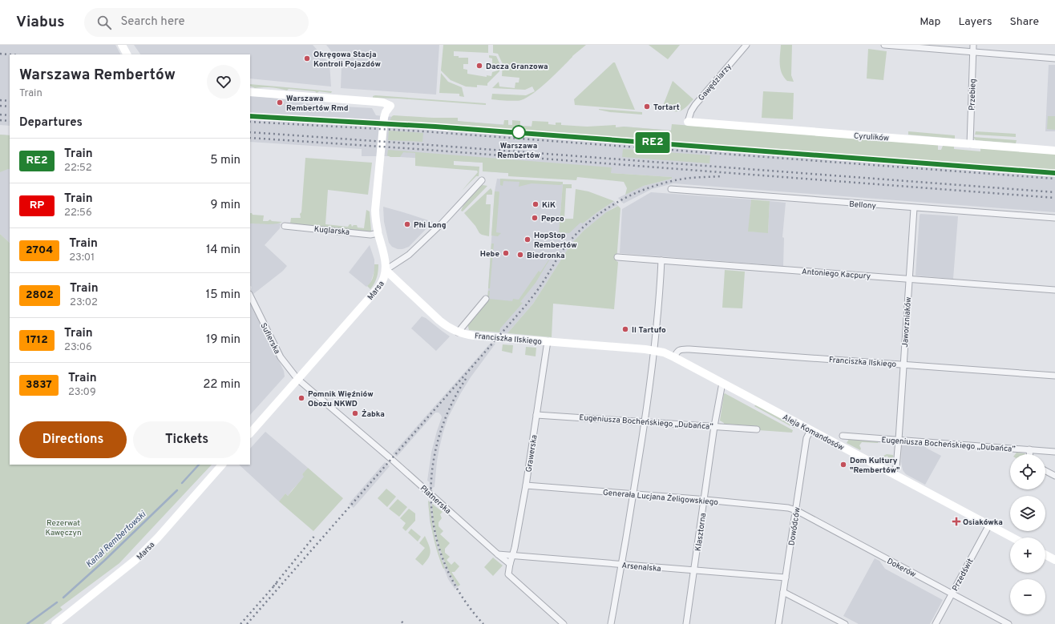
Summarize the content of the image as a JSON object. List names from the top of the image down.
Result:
{
  "streets": {
    "main road": [
      "Cyrulików",
      "Marsa",
      "Franciszka Ilskiego",
      "Aleja Komandosów"
    ],
    "street": [
      "Gawędziarzy",
      "Przebieg",
      "Bellony",
      "Kuglarska",
      "Antoniego Kacpury",
      "Jaworzniaków",
      "Suflerska",
      "Eugeniusza Bocheńskiego „Dubańca”",
      "Grawerska",
      "Generała Lucjana Żeligowskiego",
      "Płatnerska",
      "Dowódców",
      "Klasztorna",
      "Arsenalska",
      "Dokerów",
      "Przedświt"
    ]
  },
  "crossings": [
    ["Gawędziarzy", "Cyrulików"],
    ["Przebieg", "Cyrulików"],
    ["Bellony", "Jaworzniaków"],
    ["Kuglarska", "Marsa"],
    ["Antoniego Kacpury", "Jaworzniaków"],
    ["Marsa", "Suflerska"],
    ["Marsa", "Franciszka Ilskiego"],
    ["Marsa", "Płatnerska"],
    ["Jaworzniaków", "Franciszka Ilskiego"],
    ["Jaworzniaków", "Eugeniusza Bocheńskiego „Dubańca”"],
    ["Jaworzniaków", "Aleja Komandosów"],
    ["Suflerska", "Płatnerska"],
    ["Franciszka Ilskiego", "Aleja Komandosów"],
    ["Franciszka Ilskiego", "Grawerska"],
    ["Eugeniusza Bocheńskiego „Dubańca”", "Grawerska"],
    ["Eugeniusza Bocheńskiego „Dubańca”", "Klasztorna"],
    ["Aleja Komandosów", "Dowódców"],
    ["Aleja Komandosów", "Klasztorna"],
    ["Aleja Komandosów", "Przedświt"],
    ["Grawerska", "Generała Lucjana Żeligowskiego"],
    ["Grawerska", "Płatnerska"],
    ["Grawerska", "Arsenalska"],
    ["Generała Lucjana Żeligowskiego", "Dowódców"],
    ["Generała Lucjana Żeligowskiego", "Klasztorna"],
    ["Generała Lucjana Żeligowskiego", "Dokerów"],
    ["Płatnerska", "Arsenalska"],
    ["Dowódców", "Arsenalska"],
    ["Dowódców", "Dokerów"],
    ["Klasztorna", "Arsenalska"],
    ["Dokerów", "Przedświt"]
  ],
  "water": ["Kanał Rembertowski"],
  "parks": ["Rezerwat Kawęczyn"],
  "places": {
    "other": [
      "Okręgowa Stacja Kontroli Pojazdów",
      "Dacza Granzowa",
      "Warszawa Rembertów Rmd",
      "Tortart",
      "Warszawa Rembertów",
      "KiK",
      "Pepco",
      "Phi Long",
      "HopStop Rembertów",
      "Hebe",
      "Biedronka",
      "Il Tartufo",
      "Pomnik Więźniów Obozu NKWD",
      "Żabka",
      "Dom Kultury \"Rembertów\""
    ],
    "health": ["Osiakówka"]
  },
  "page": {
    "header": "Viabus",
    "search": "Search here",
    "nav": ["Map", "Layers", "Share"],
    "on_map": "RE2",
    "heading": [
      ["Warszawa Rembertów", "Train"],
      "Departures"
    ],
    "list": [
      {
        "mark": "RE2",
        "name": "Train",
        "note": "22:52",
        "value": "5 min"
      },
      {
        "mark": "RP",
        "name": "Train",
        "note": "22:56",
        "value": "9 min"
      },
      {
        "mark": "2704",
        "name": "Train",
        "note": "23:01",
        "value": "14 min"
      },
      {
        "mark": "2802",
        "name": "Train",
        "note": "23:02",
        "value": "15 min"
      },
      {
        "mark": "1712",
        "name": "Train",
        "note": "23:06",
        "value": "19 min"
      },
      {
        "mark": "3837",
        "name": "Train",
        "note": "23:09",
        "value": "22 min"
      }
    ],
    "buttons": ["Directions", "Tickets"],
    "map_buttons": ["+", "−"]
  }
}
